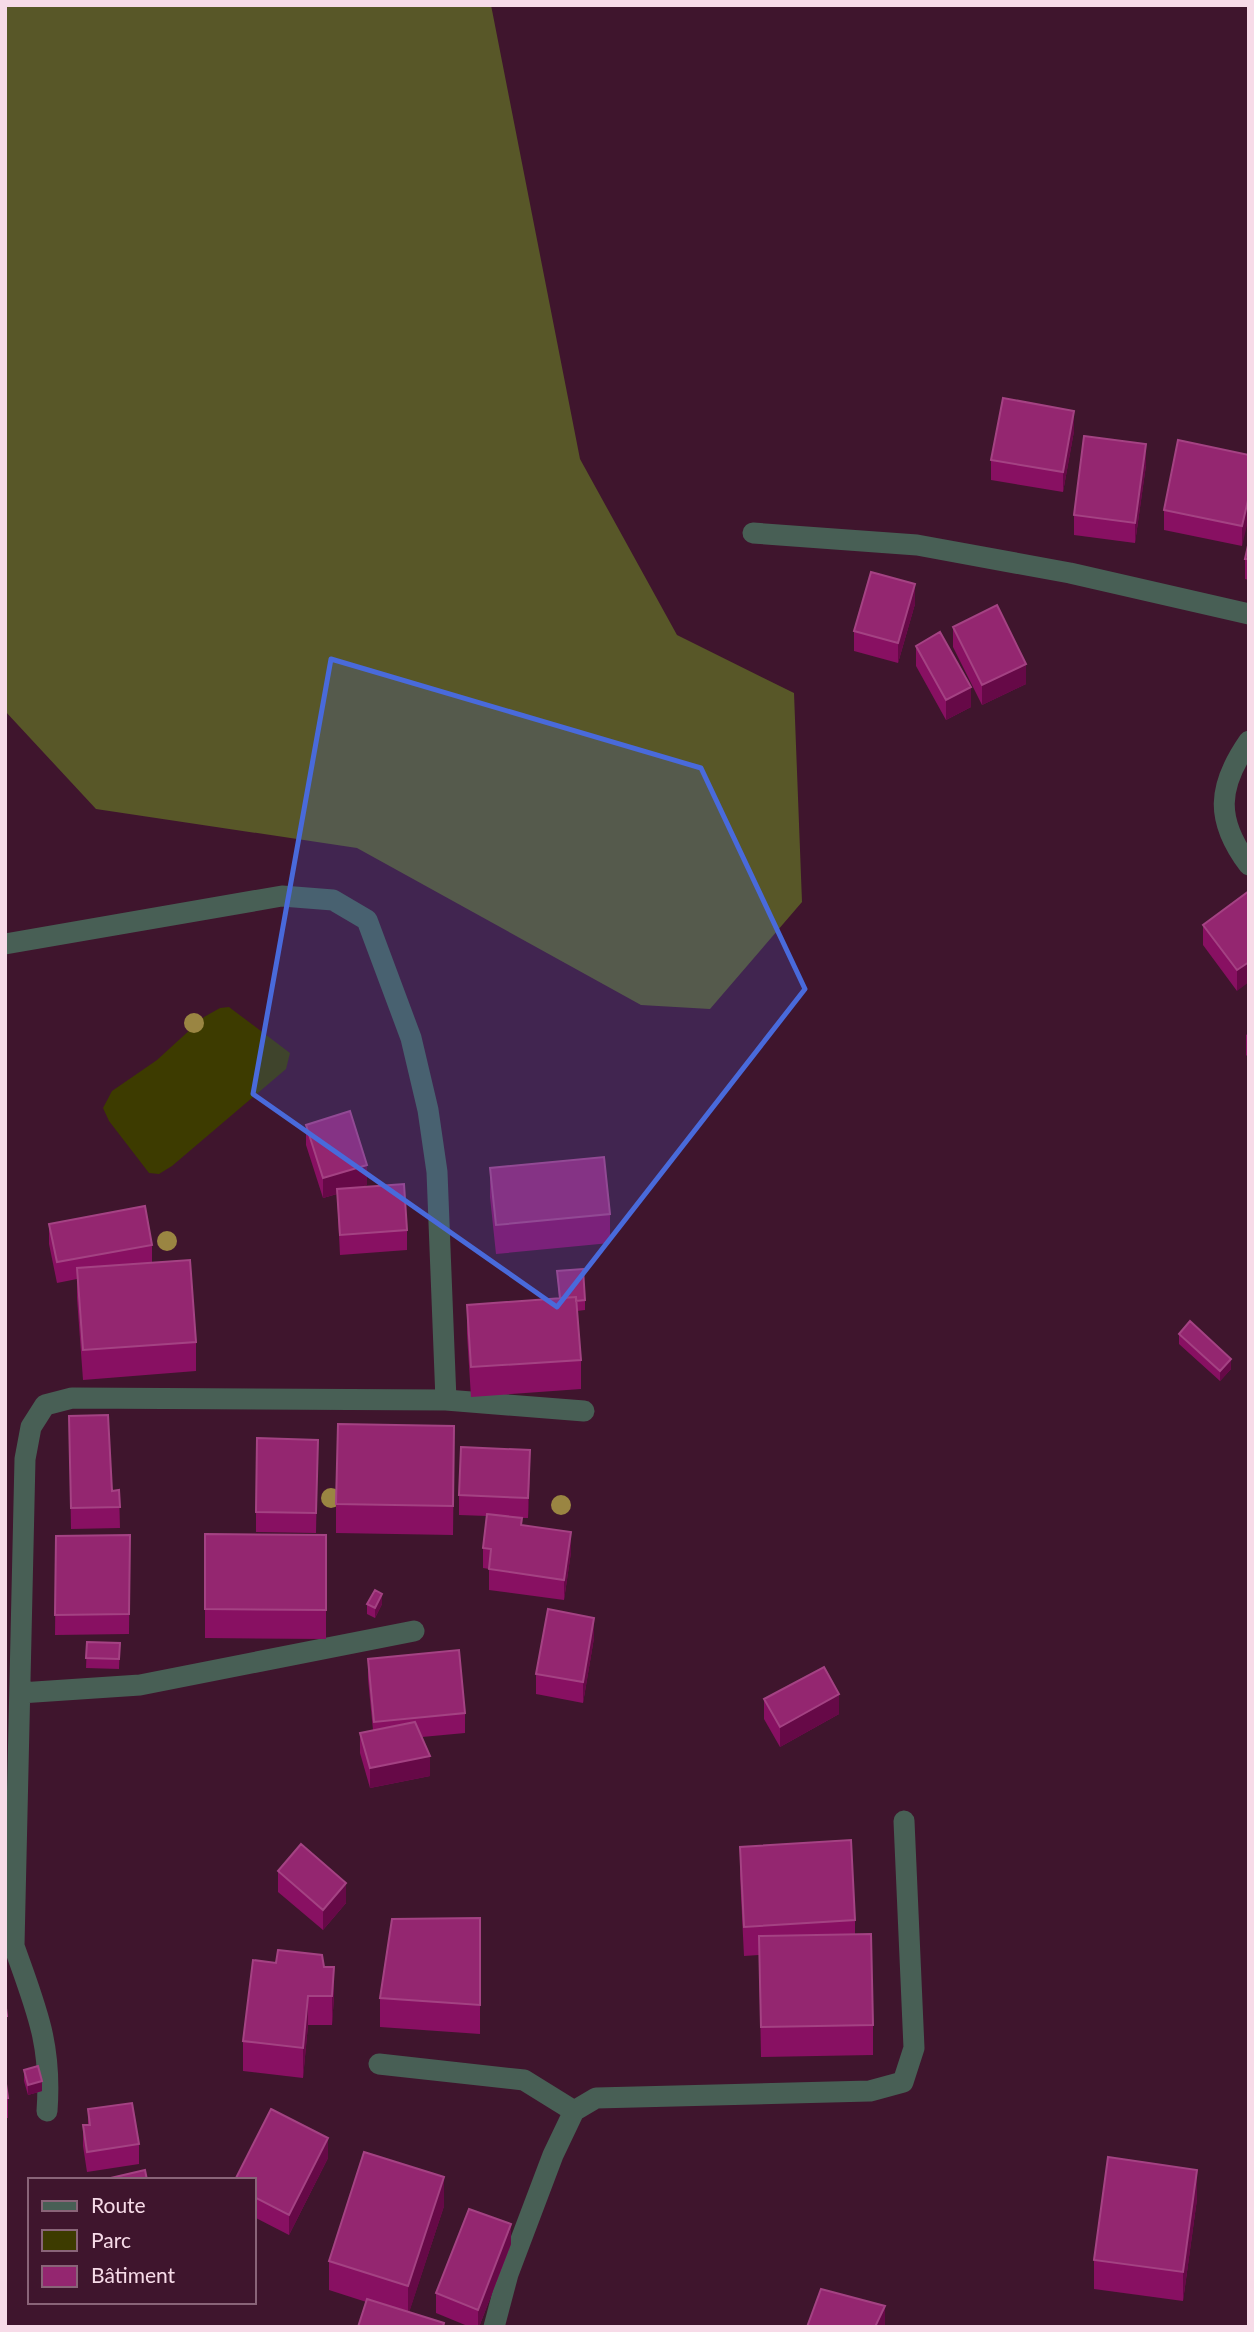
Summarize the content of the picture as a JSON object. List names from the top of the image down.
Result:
{
  "legend": ["Route", "Parc", "Bâtiment"]
}
